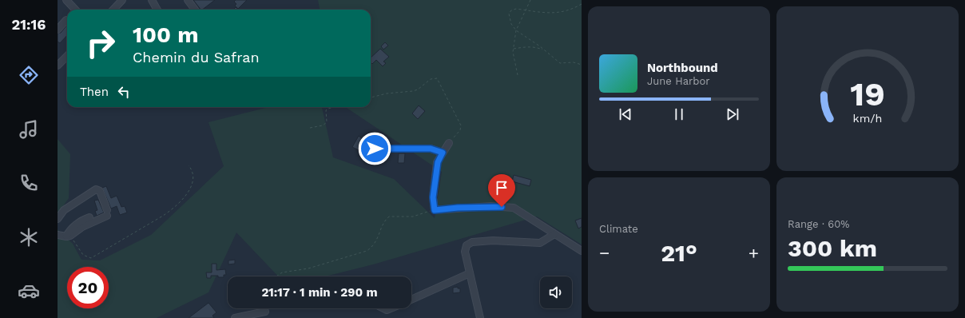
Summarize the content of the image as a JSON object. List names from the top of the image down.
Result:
{
  "page": {
    "tabs": "21:16",
    "turn": ["100 m", "Chemin du Safran"],
    "song": ["Northbound", "June Harbor"],
    "then": "Then",
    "tile": [
      "Climate",
      ["Range · 60%", "300 km"]
    ],
    "heat": ["−", "21°", "+"],
    "limit": "20",
    "trip": "21:17 · 1 min · 290 m",
    "gauge": ["19", "km/h"]
  }
}
